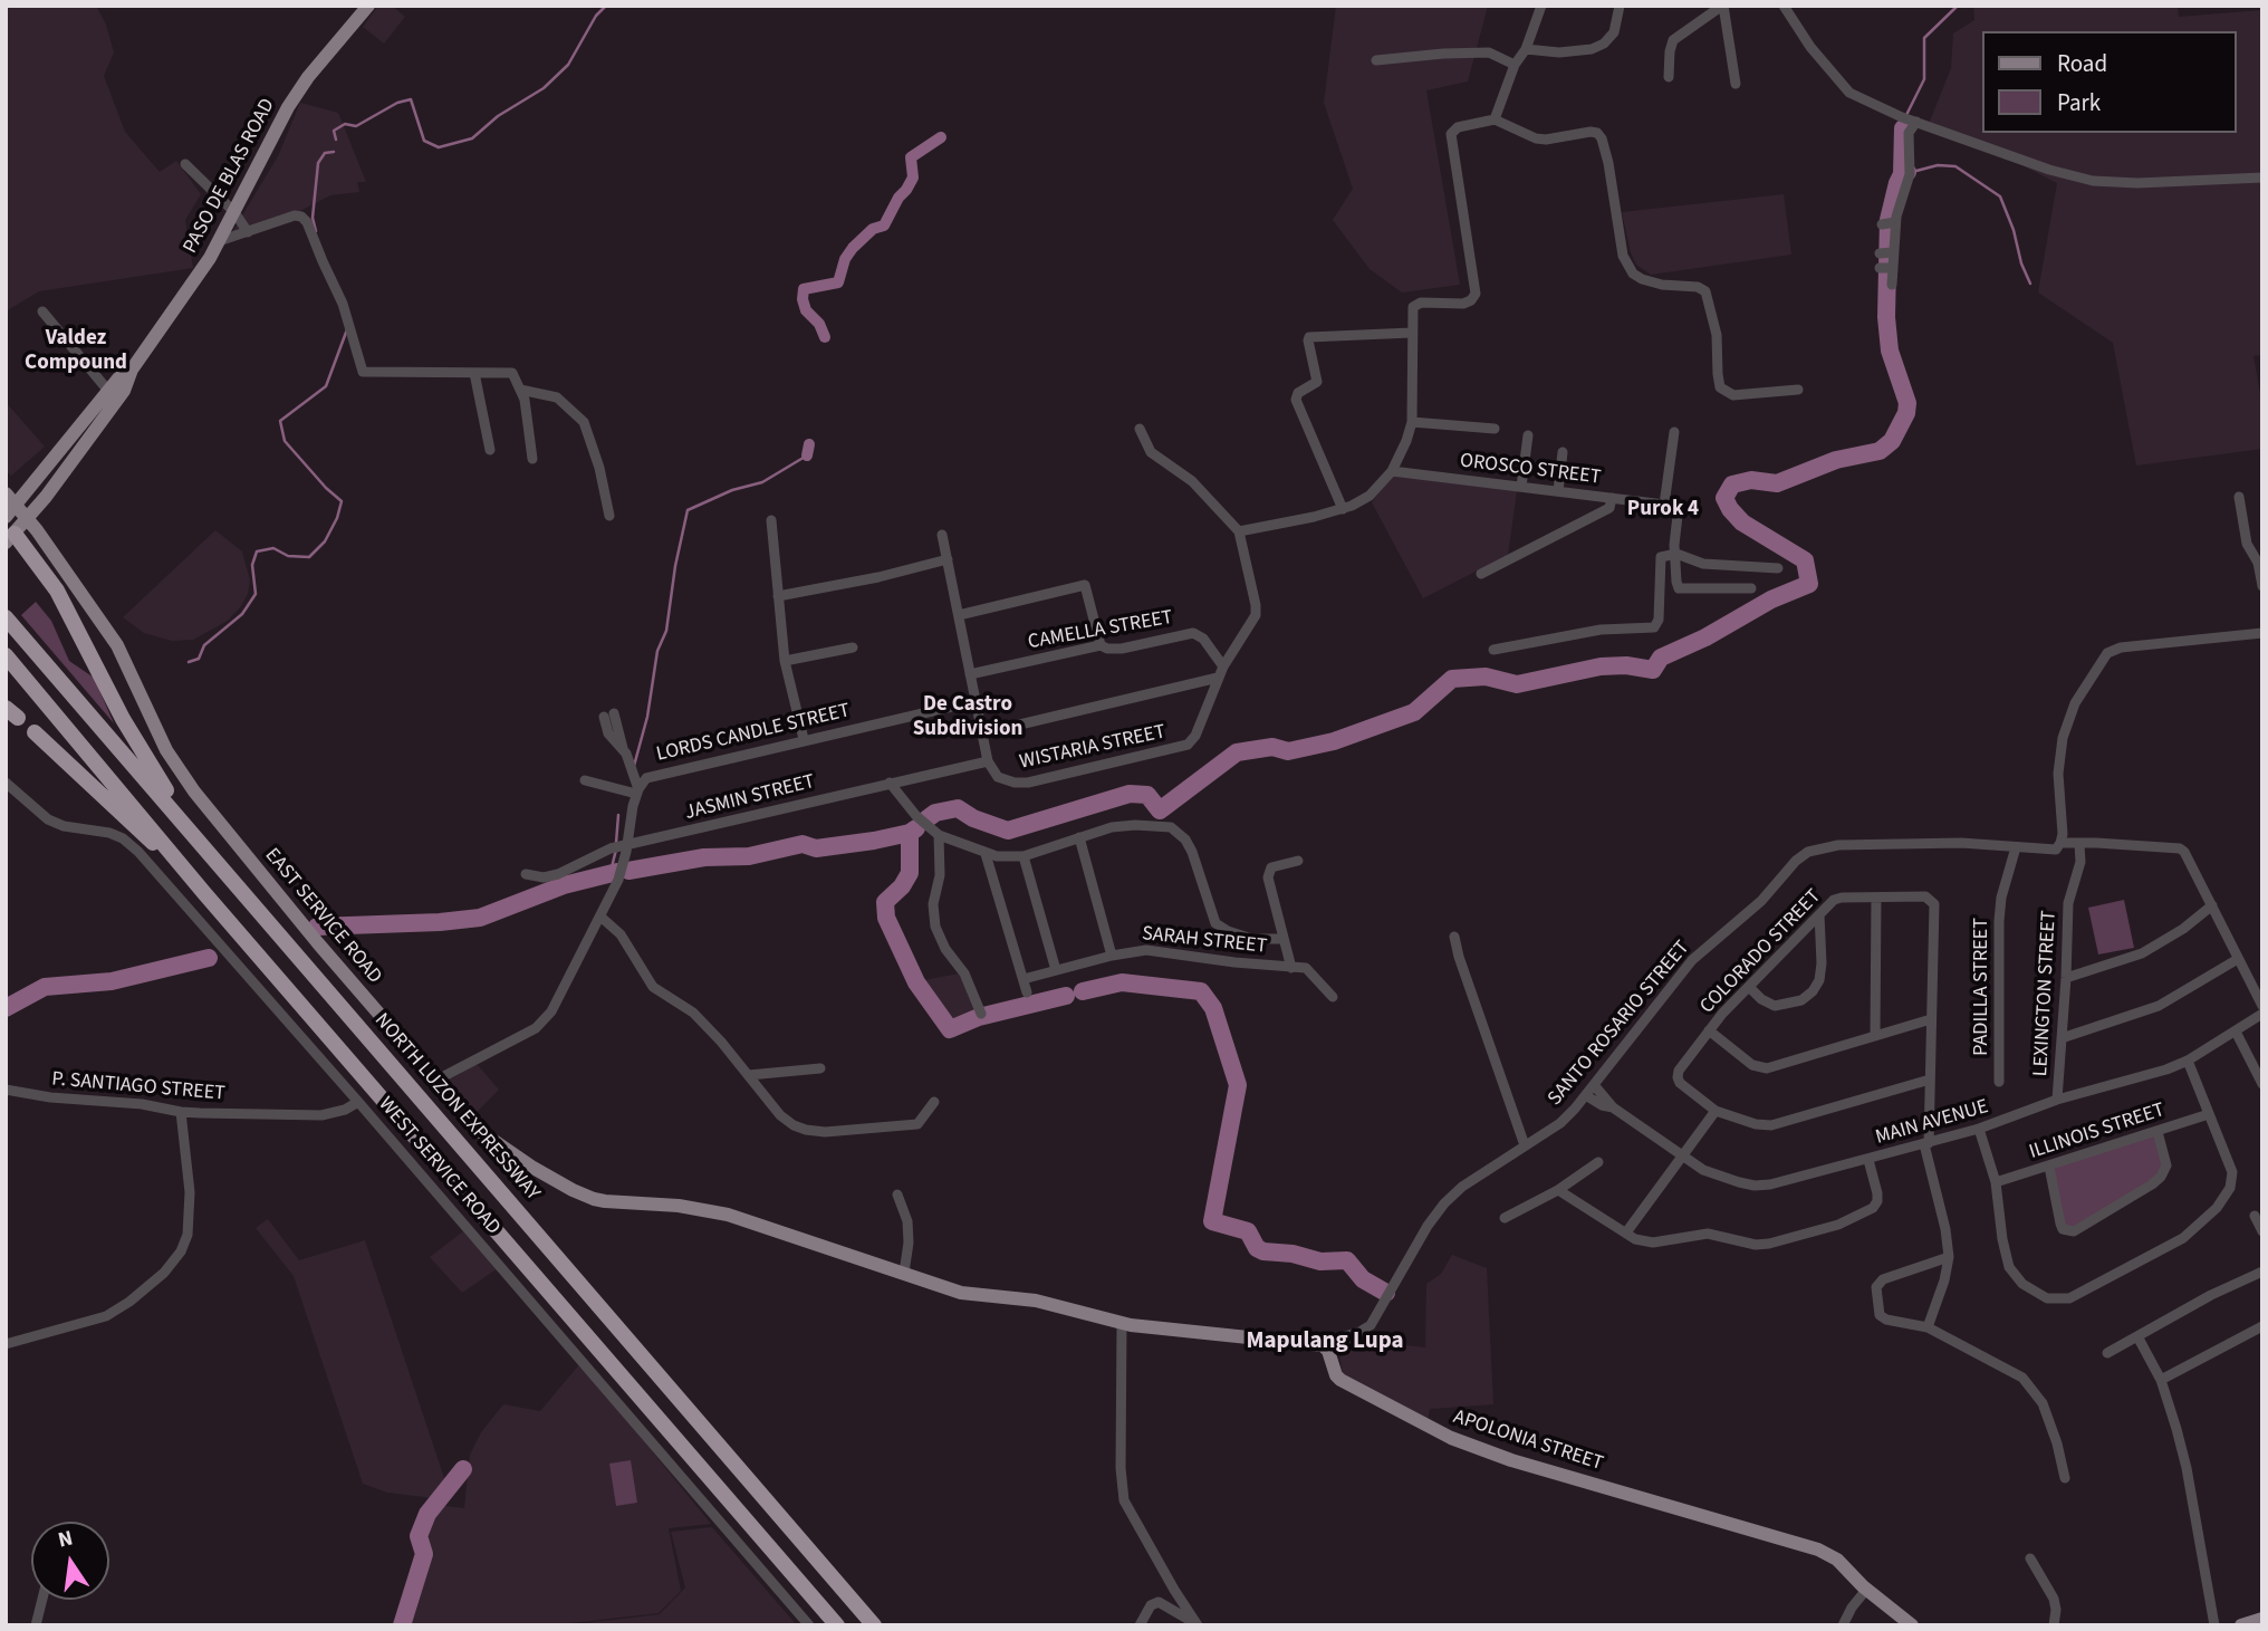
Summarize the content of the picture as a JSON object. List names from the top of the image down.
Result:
{
  "streets": {
    "highway": ["NORTH LUZON EXPRESSWAY"],
    "main road": ["PASO DE BLAS ROAD", "EAST SERVICE ROAD", "APOLONIA STREET"],
    "street": [
      "OROSCO STREET",
      "CAMELLA STREET",
      "LORDS CANDLE STREET",
      "WISTARIA STREET",
      "JASMIN STREET",
      "SARAH STREET",
      "COLORADO STREET",
      "PADILLA STREET",
      "LEXINGTON STREET",
      "SANTO ROSARIO STREET",
      "P. SANTIAGO STREET",
      "MAIN AVENUE",
      "ILLINOIS STREET",
      "WEST SERVICE ROAD"
    ]
  },
  "crossings": [
    ["PASO DE BLAS ROAD", "EAST SERVICE ROAD"],
    ["WISTARIA STREET", "JASMIN STREET"],
    ["COLORADO STREET", "MAIN AVENUE"],
    ["PADILLA STREET", "SANTO ROSARIO STREET"],
    ["LEXINGTON STREET", "SANTO ROSARIO STREET"],
    ["LEXINGTON STREET", "MAIN AVENUE"],
    ["SANTO ROSARIO STREET", "MAIN AVENUE"],
    ["SANTO ROSARIO STREET", "APOLONIA STREET"],
    ["P. SANTIAGO STREET", "WEST SERVICE ROAD"]
  ],
  "districts": [
    "Valdez Compound",
    "Purok 4",
    "De Castro Subdivision",
    "Mapulang Lupa"
  ],
  "legend": ["Road", "Park"],
  "north": "top"
}
